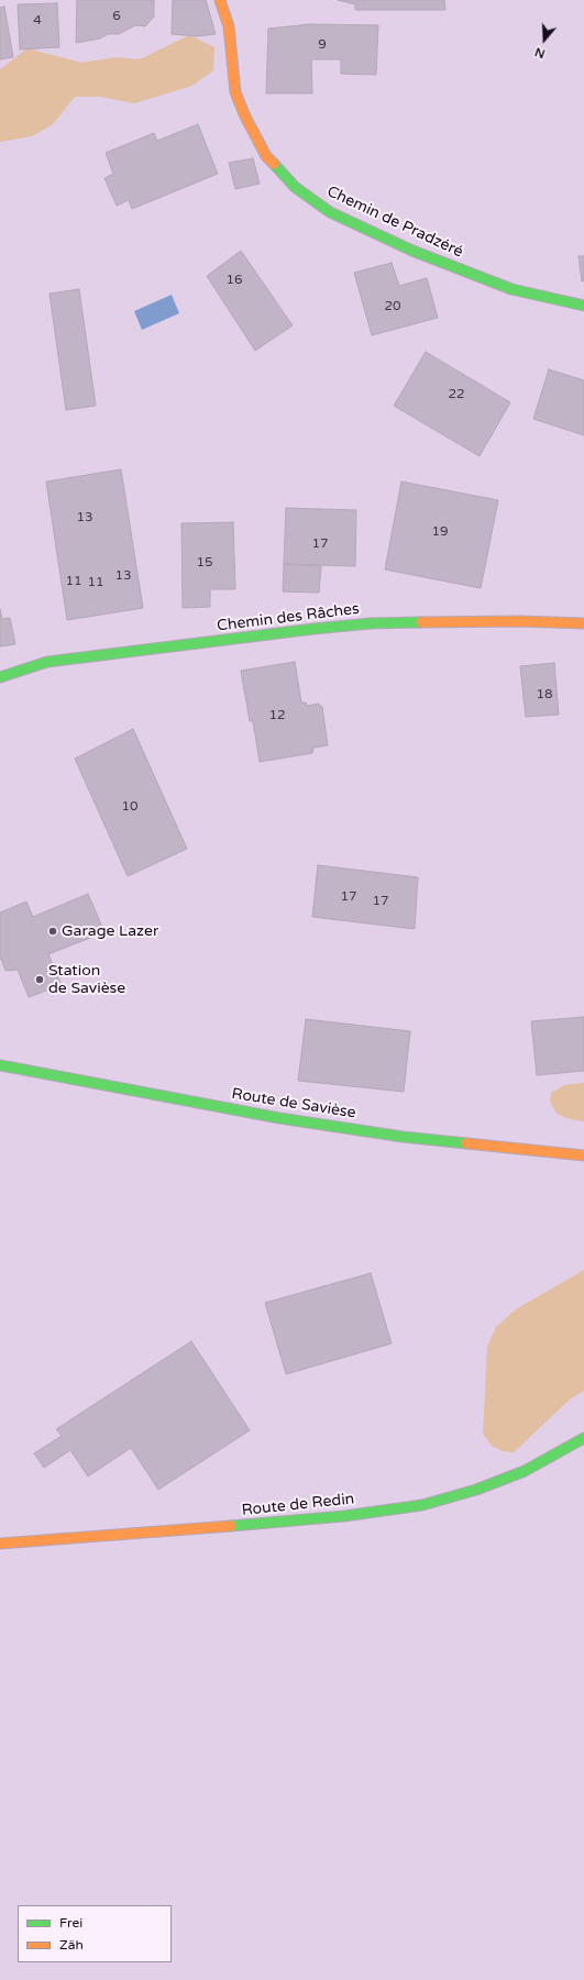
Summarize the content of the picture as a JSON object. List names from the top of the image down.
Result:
{
  "streets": {
    "street": [
      "Chemin de Pradzéré",
      "Chemin des Râches",
      "Route de Savièse",
      "Route de Redin"
    ]
  },
  "places": ["Garage Lazer", "Station de Savièse"],
  "house_numbers": [
    "6",
    "4",
    "9",
    "16",
    "20",
    "22",
    "13",
    "19",
    "17",
    "15",
    "13",
    "11",
    "11",
    "18",
    "12",
    "10",
    "17",
    "17"
  ],
  "legend": ["Frei", "Zäh"],
  "north": "bottom"
}
